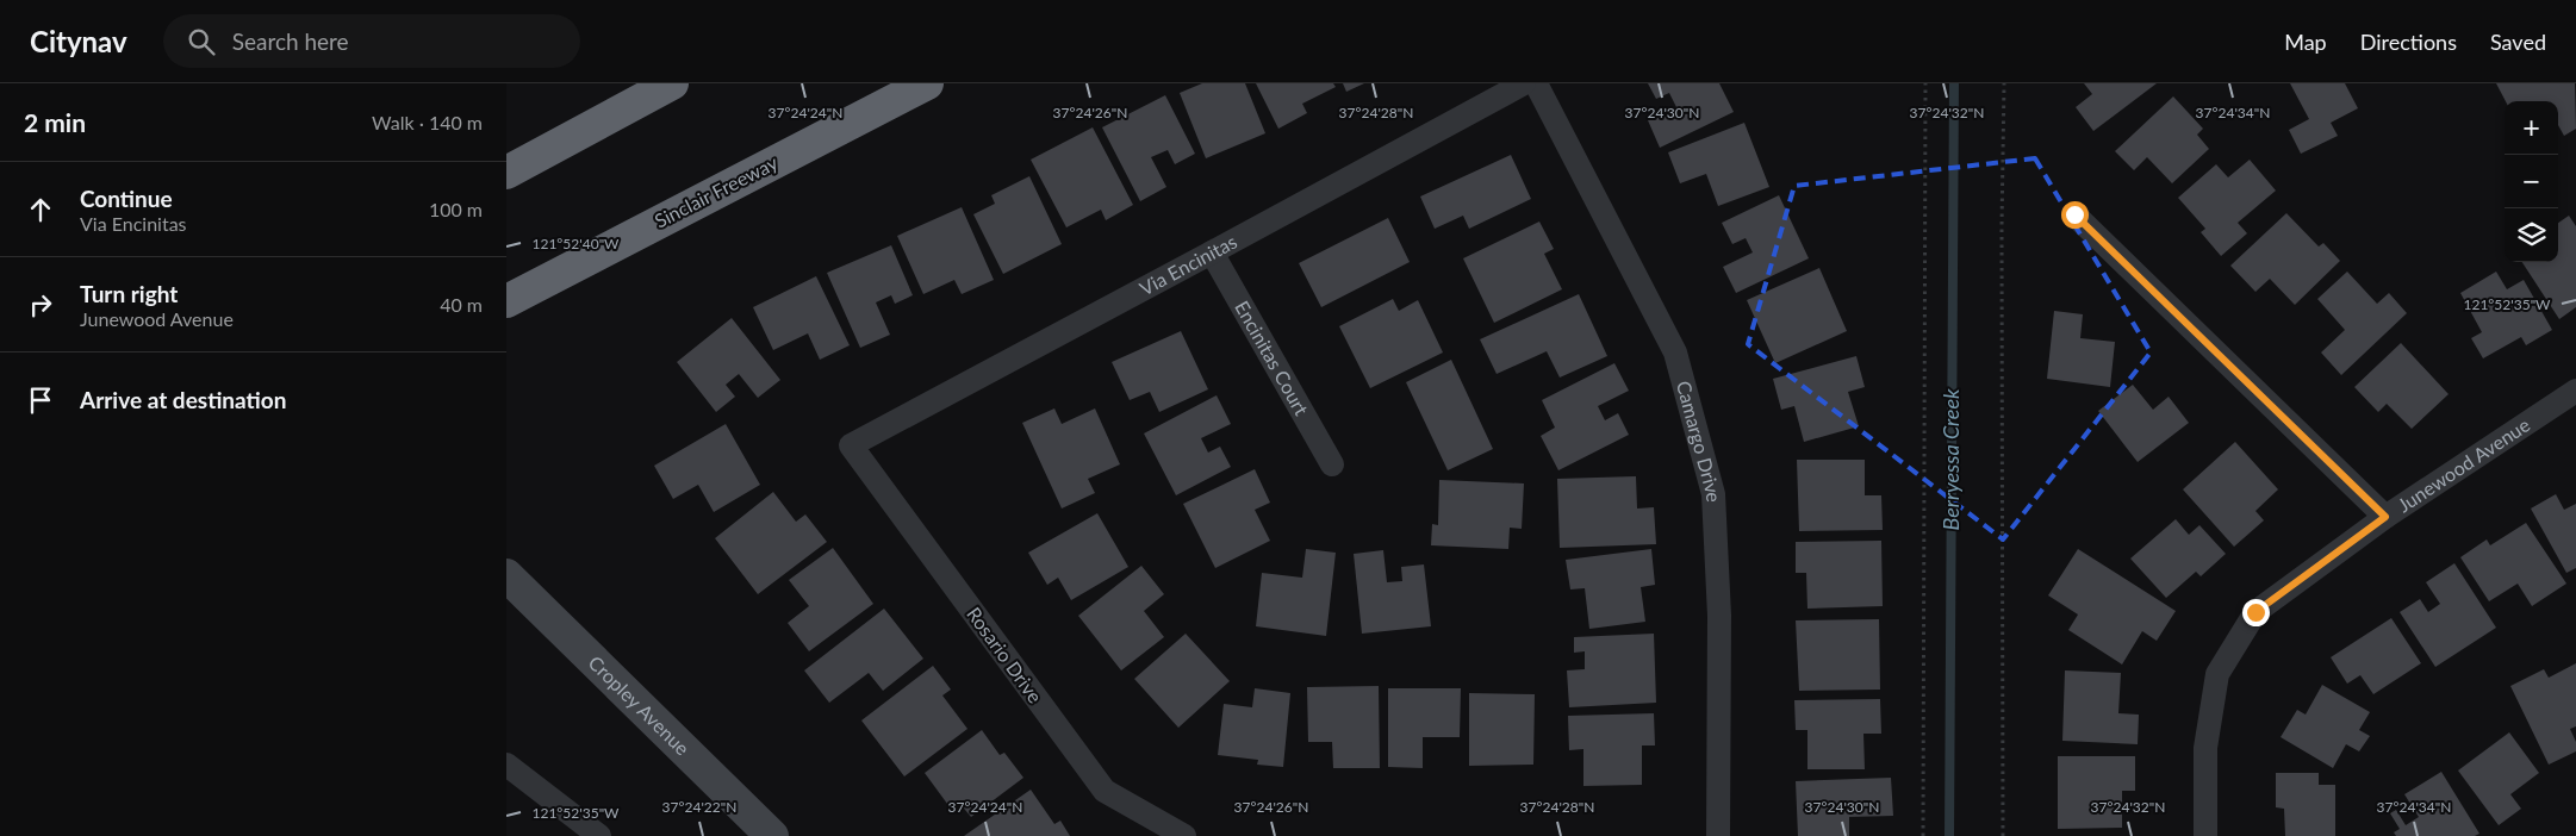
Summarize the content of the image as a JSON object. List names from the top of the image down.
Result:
{
  "streets": {
    "highway": ["Sinclair Freeway"],
    "main road": ["Cropley Avenue"],
    "street": [
      "Via Encinitas",
      "Encinitas Court",
      "Camargo Drive",
      "Junewood Avenue",
      "Rosario Drive"
    ]
  },
  "crossings": [
    ["Via Encinitas", "Encinitas Court"],
    ["Via Encinitas", "Rosario Drive"]
  ],
  "water": ["Berryessa Creek"],
  "page": {
    "header": "Citynav",
    "search": "Search here",
    "nav": ["Map", "Directions", "Saved"],
    "heading": ["2 min", "Walk · 140 m"],
    "map_buttons": ["+", "−"],
    "list": [
      ["Continue", "Via Encinitas", "100 m"],
      ["Turn right", "Junewood Avenue", "40 m"],
      "Arrive at destination"
    ]
  },
  "coordinates": [
    "37°24'24\"N",
    "37°24'26\"N",
    "37°24'28\"N",
    "37°24'30\"N",
    "37°24'32\"N",
    "37°24'34\"N",
    "121°52'40\"W",
    "121°52'35\"W",
    "37°24'22\"N"
  ]
}
